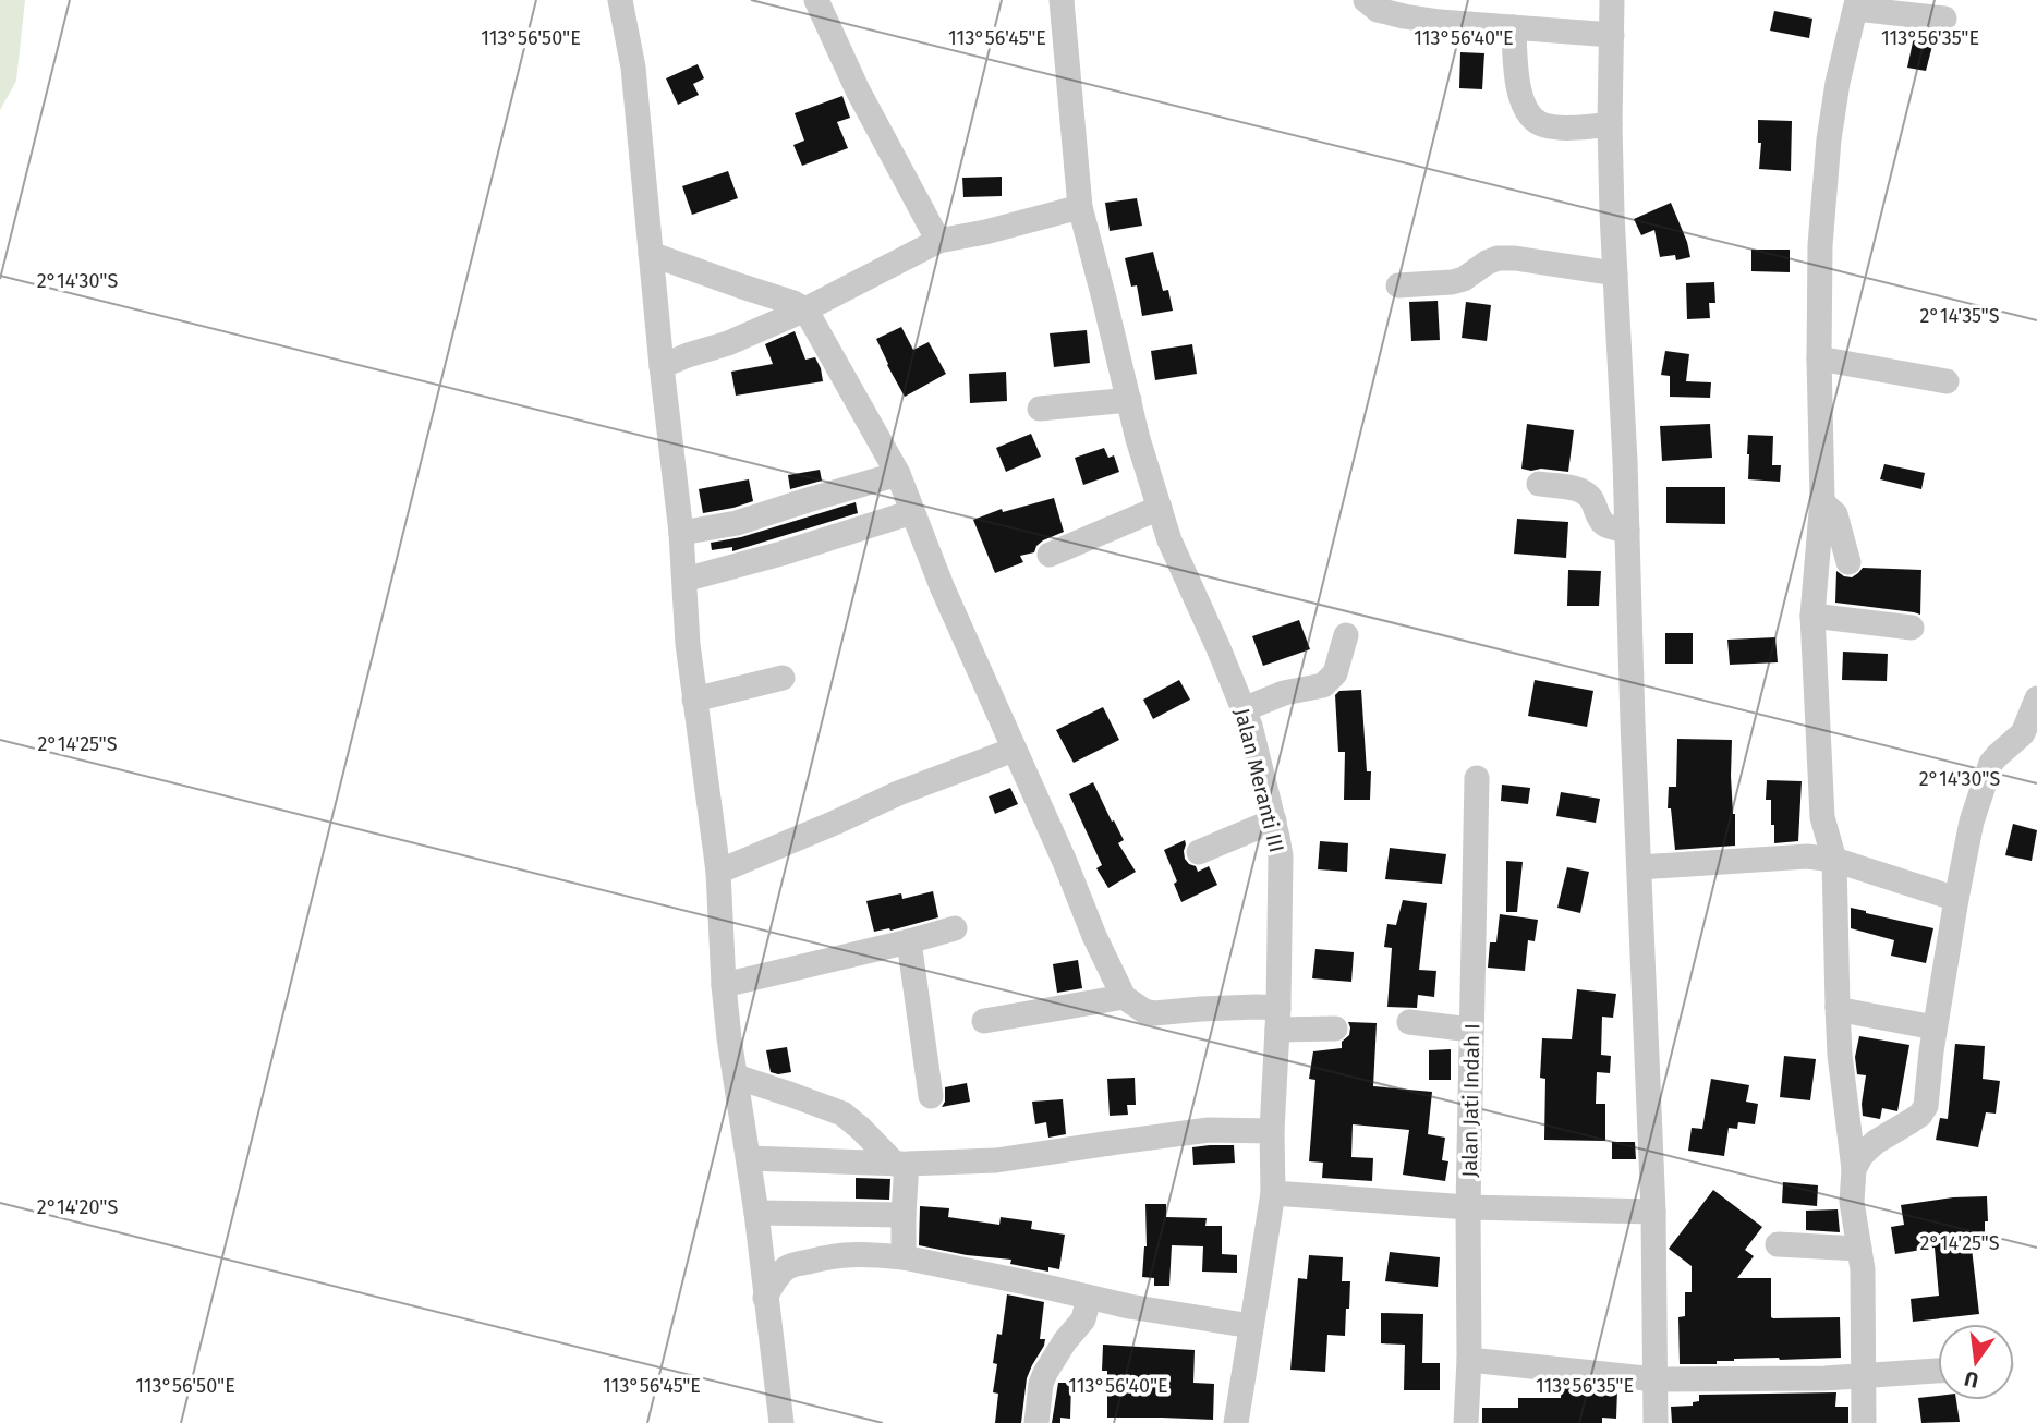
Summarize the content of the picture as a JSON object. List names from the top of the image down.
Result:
{
  "streets": {
    "street": ["Jalan Meranti III", "Jalan Jati Indah I"]
  },
  "north": "bottom",
  "coordinates": [
    "113°56'50\"E",
    "113°56'45\"E",
    "113°56'40\"E",
    "113°56'35\"E",
    "2°14'30\"S",
    "2°14'35\"S",
    "2°14'25\"S",
    "2°14'20\"S"
  ]
}
